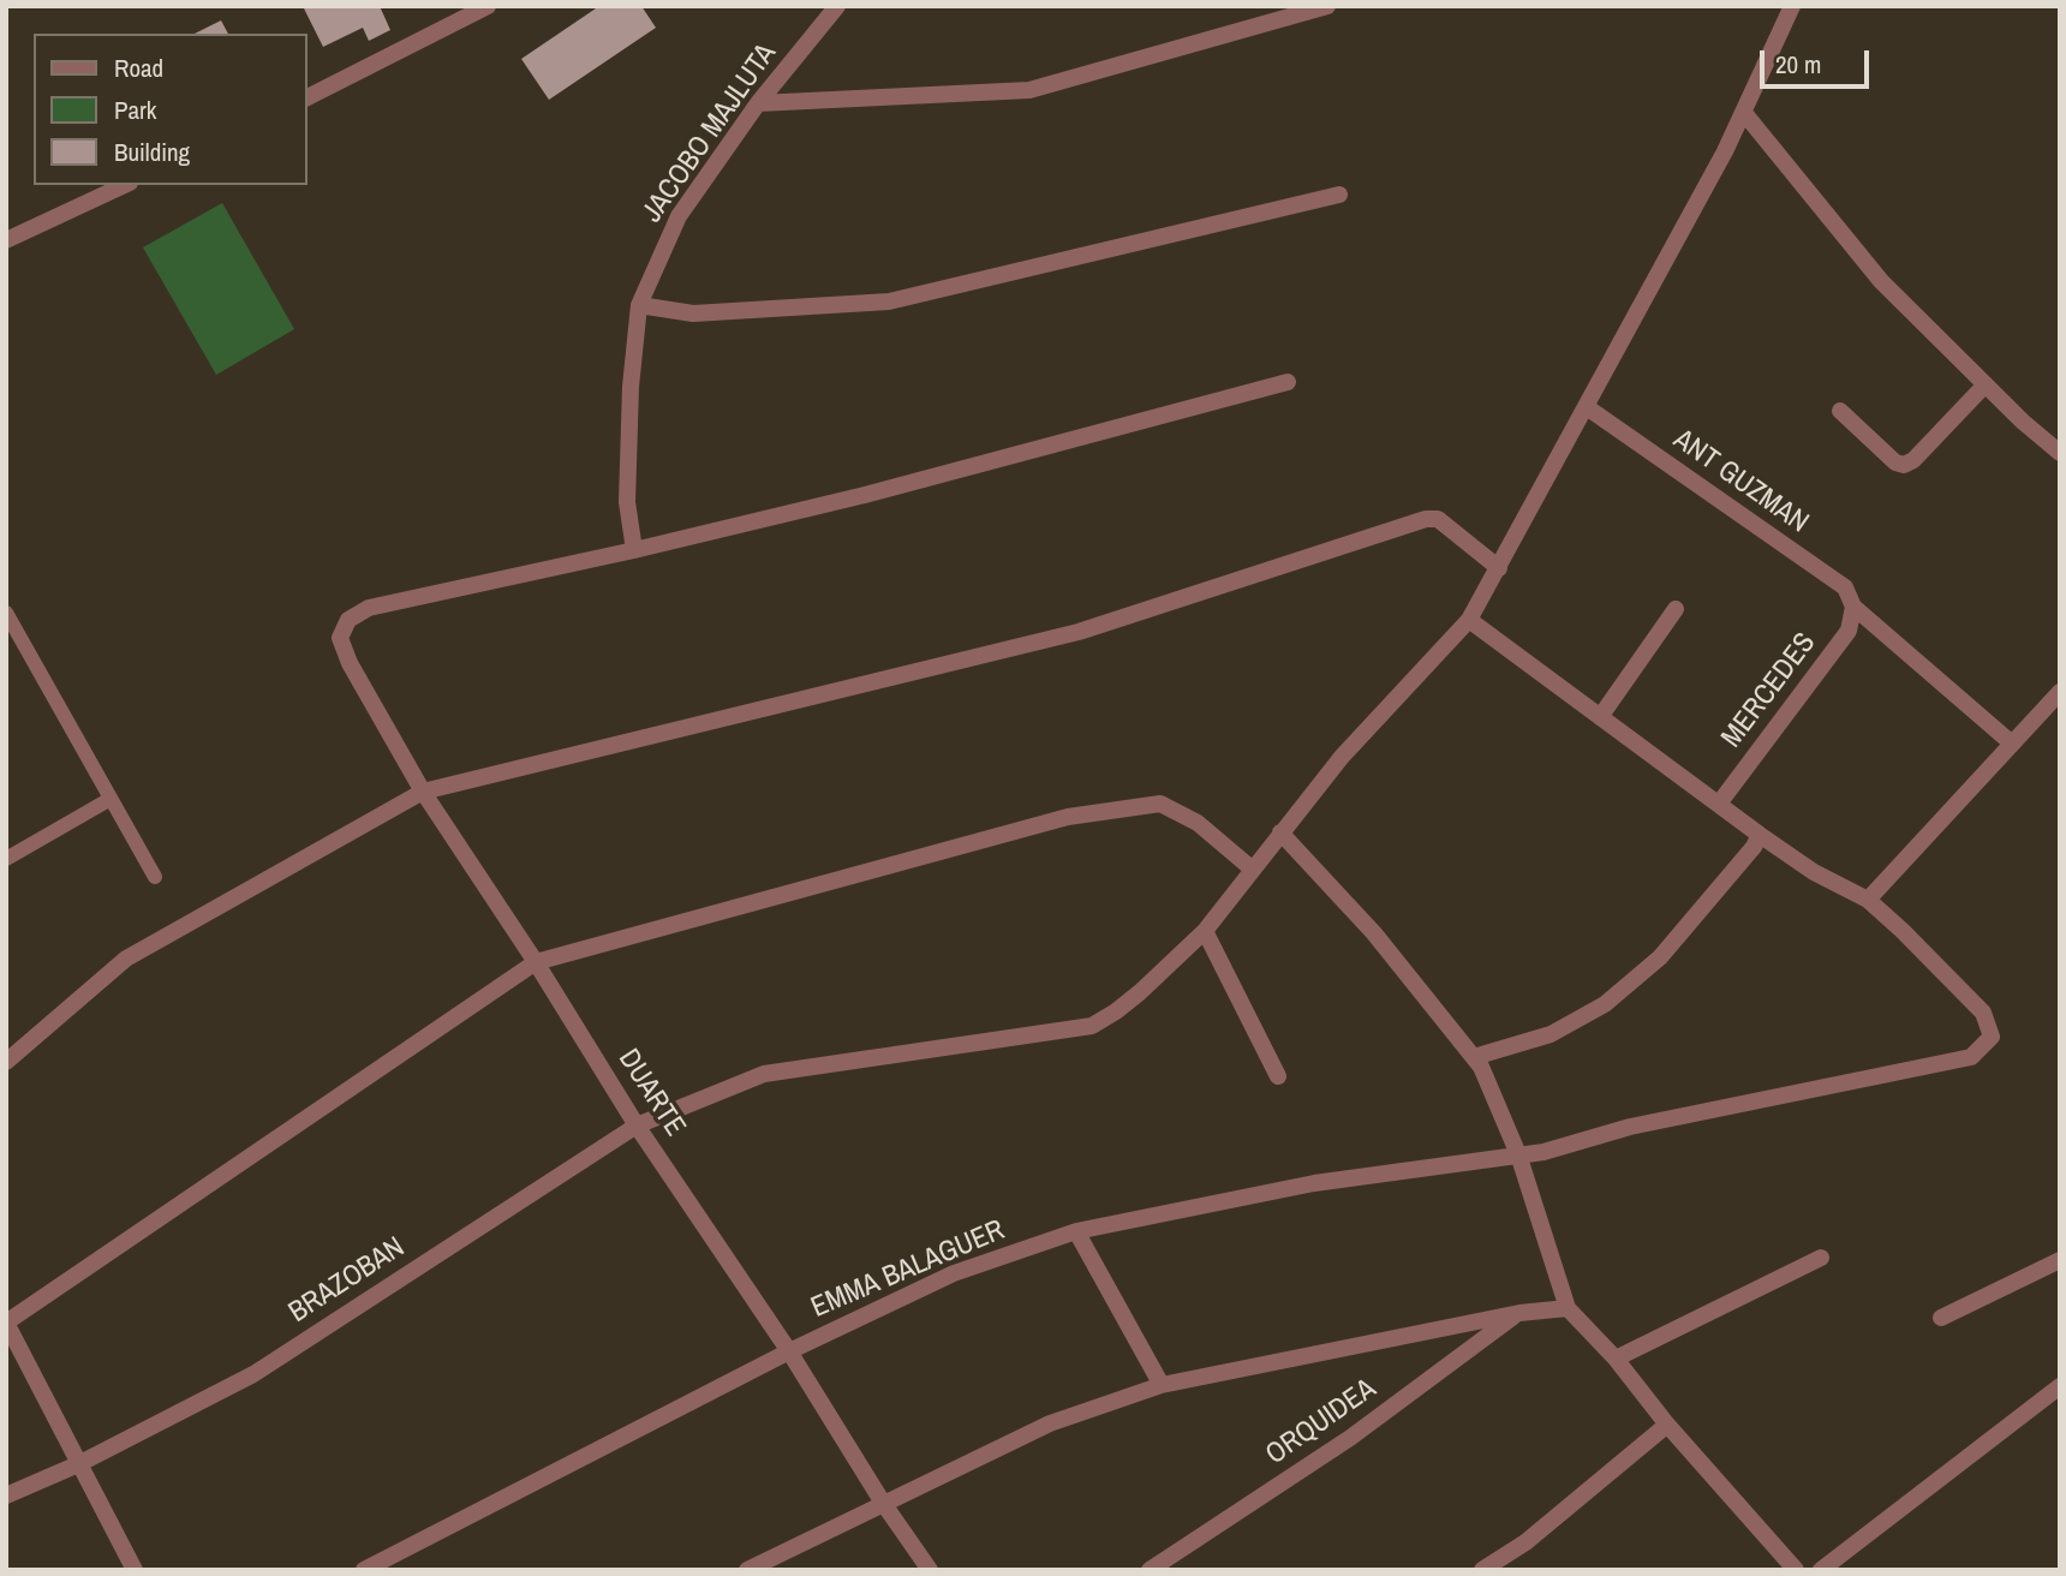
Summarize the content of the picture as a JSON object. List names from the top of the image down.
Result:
{
  "streets": {
    "street": [
      "JACOBO MAJLUTA",
      "ANT GUZMAN",
      "MERCEDES",
      "DUARTE",
      "EMMA BALAGUER",
      "BRAZOBAN",
      "ORQUIDEA"
    ]
  },
  "crossings": [
    ["JACOBO MAJLUTA", "DUARTE"],
    ["ANT GUZMAN", "MERCEDES"],
    ["ANT GUZMAN", "BRAZOBAN"],
    ["DUARTE", "EMMA BALAGUER"],
    ["DUARTE", "BRAZOBAN"]
  ],
  "legend": ["Road", "Park", "Building"],
  "scale_bar": "20 m"
}
